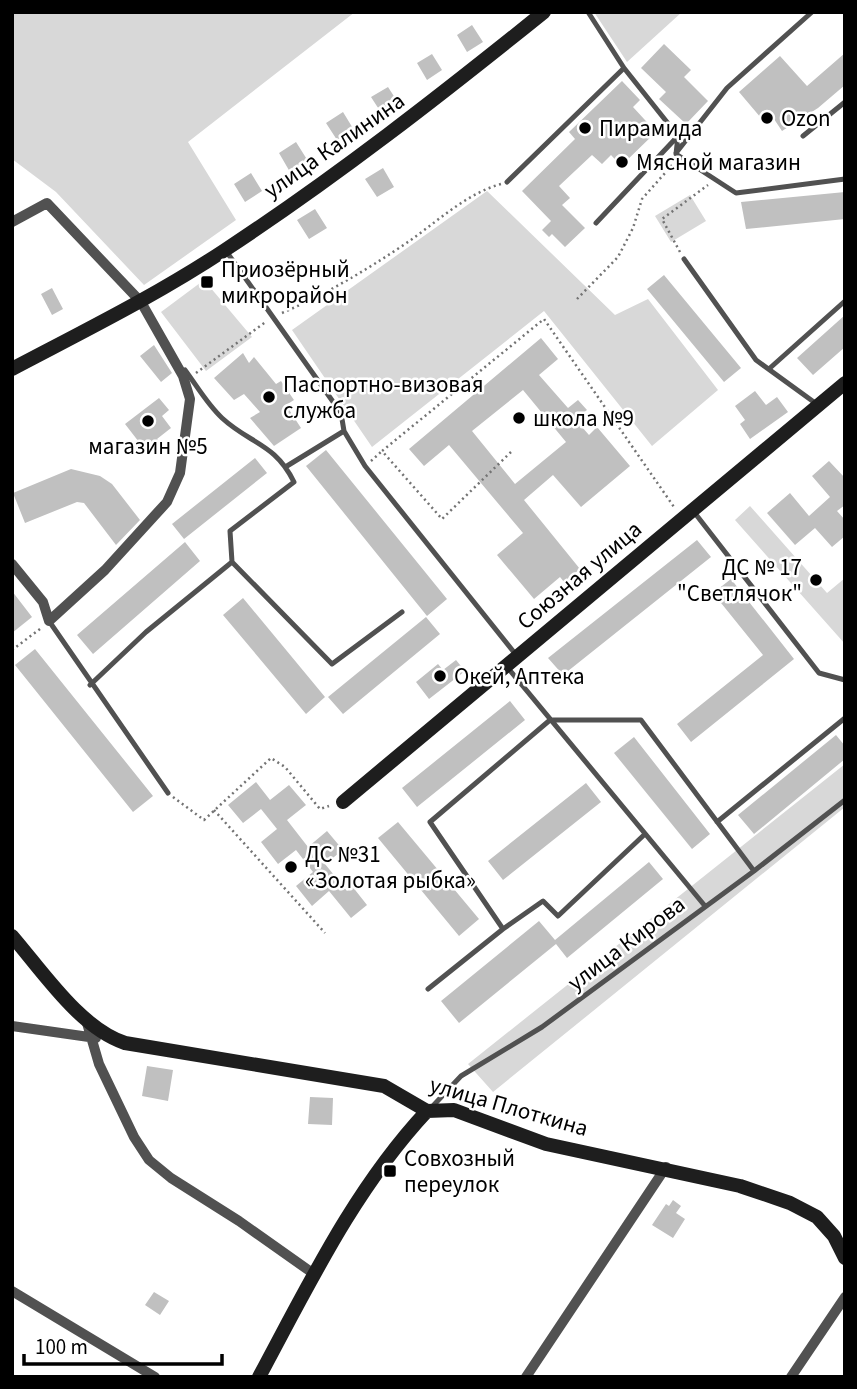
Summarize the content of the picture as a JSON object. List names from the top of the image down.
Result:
{
  "streets": {
    "street": ["улица Калинина", "Союзная улица", "улица Плоткина"],
    "lane": ["улица Кирова"]
  },
  "crossings": [
    ["улица Кирова", "улица Плоткина"]
  ],
  "places": {
    "other": [
      "Ozon",
      "Пирамида",
      "Мясной магазин",
      "Паспортно-визовая служба",
      "школа №9",
      "магазин №5",
      "ДС № 17 \"Светлячок\"",
      "Окей, Аптека",
      "ДС №31 «Золотая рыбка»"
    ],
    "transit": ["Приозёрный микрорайон", "Совхозный переулок"]
  },
  "scale_bar": "100 m"
}
